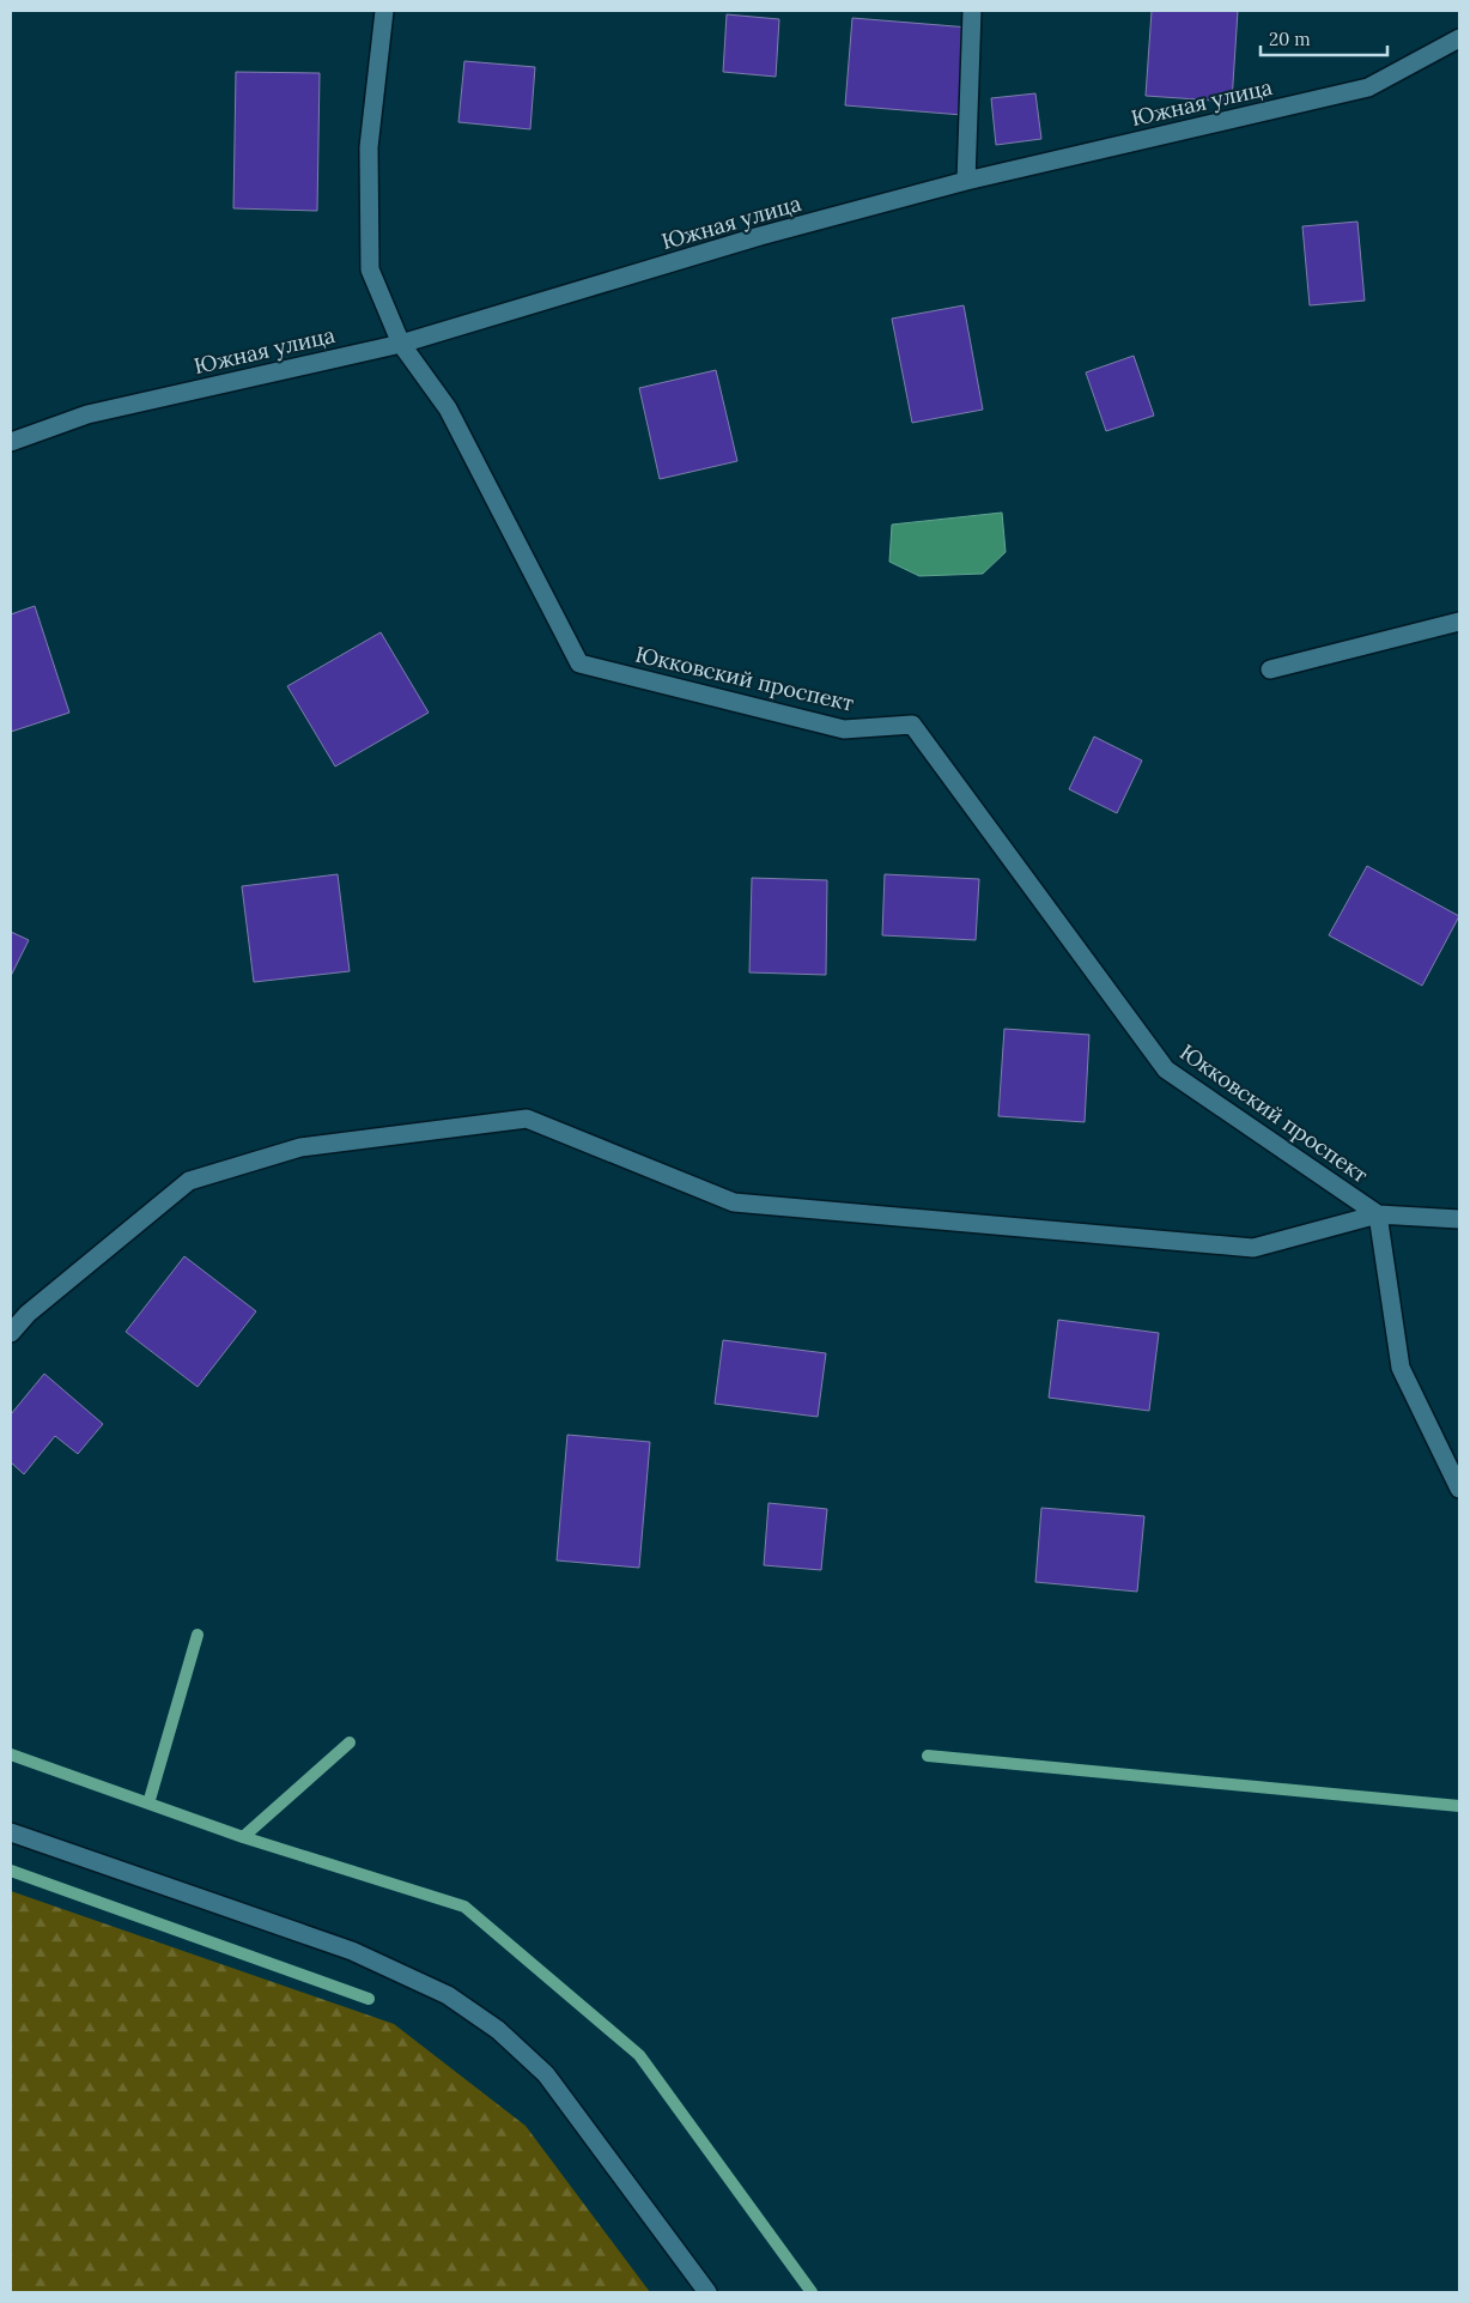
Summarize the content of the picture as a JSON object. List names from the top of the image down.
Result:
{
  "streets": {
    "street": ["Южная улица", "Юкковский проспект"]
  },
  "crossings": [
    ["Южная улица", "Юкковский проспект"]
  ],
  "scale_bar": "20 m"
}
